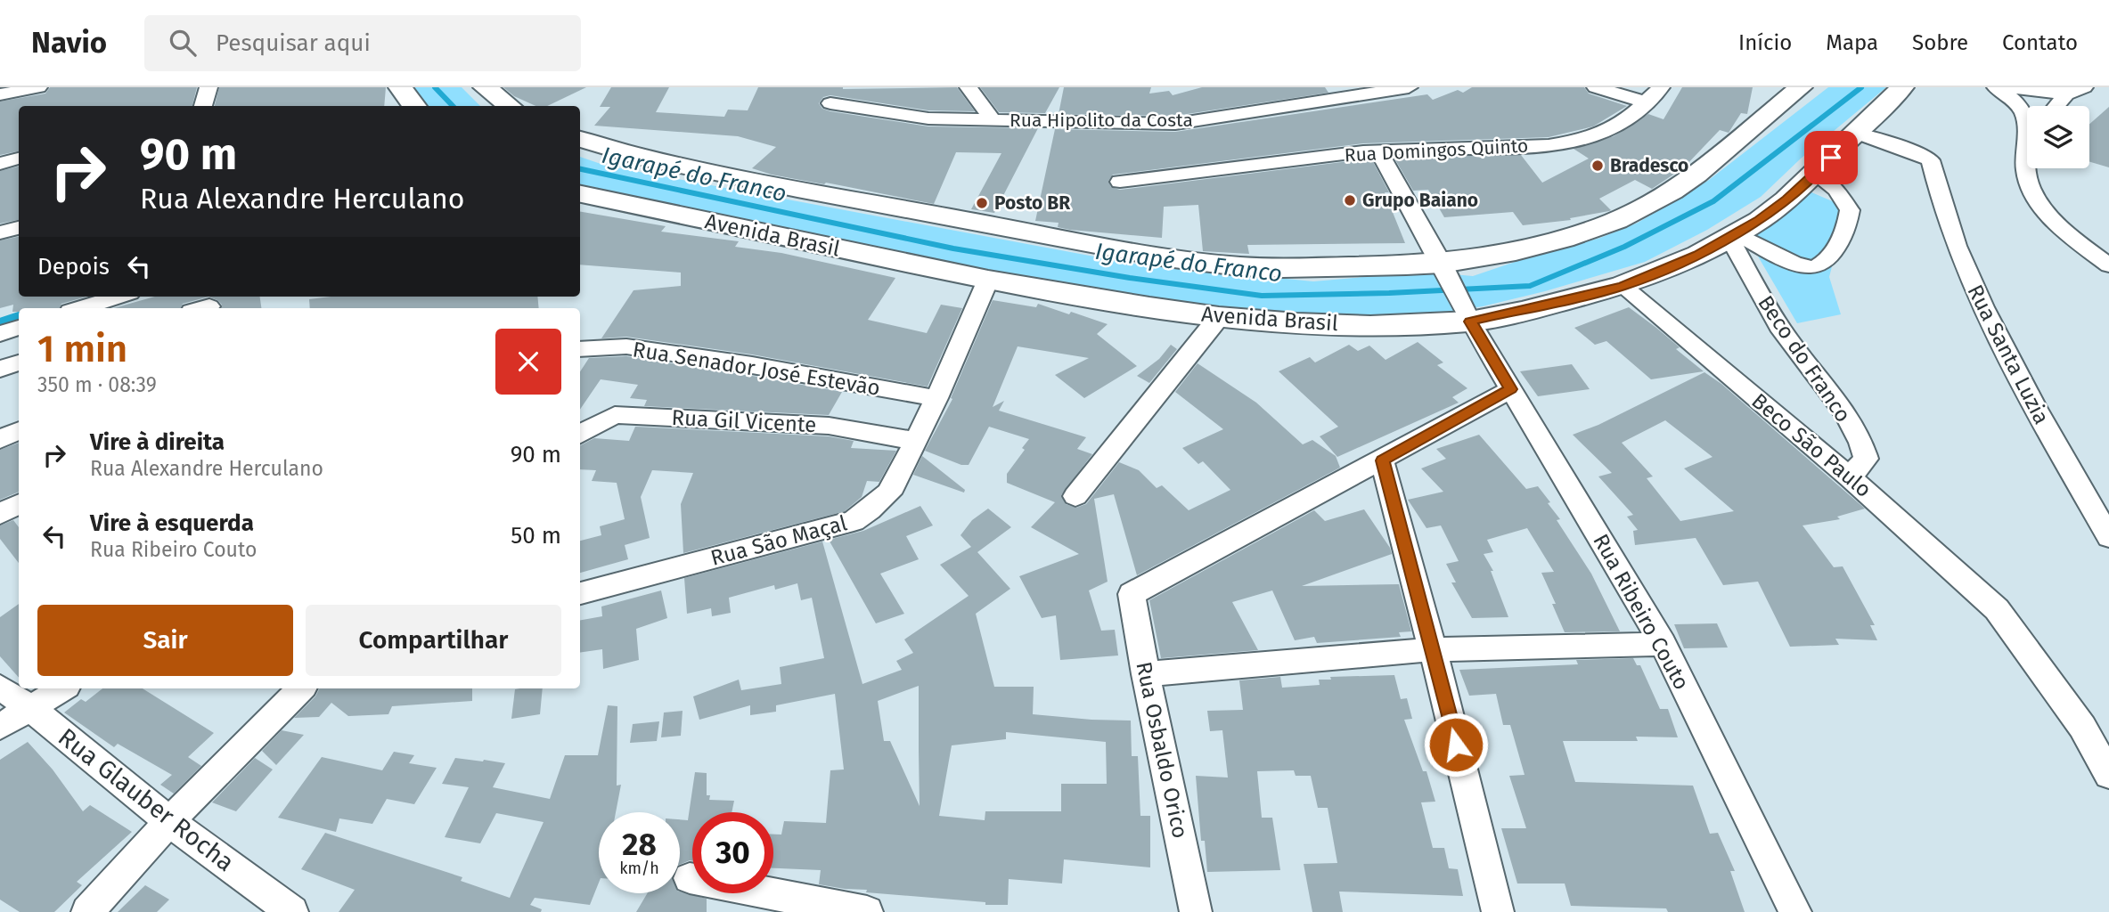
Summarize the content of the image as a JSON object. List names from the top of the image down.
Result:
{
  "streets": {
    "highway": ["Avenida Brasil"],
    "street": [
      "Rua Hipolito da Costa",
      "Rua Domingos Quinto",
      "Rua Santa Luzia",
      "Beco do Franco",
      "Rua Senador José Estevão",
      "Rua Gil Vicente",
      "Beco São Paulo",
      "Rua São Maçal",
      "Rua Ribeiro Couto",
      "Rua Osbaldo Orico",
      "Rua Glauber Rocha"
    ]
  },
  "crossings": [
    ["Rua Domingos Quinto", "Rua Ribeiro Couto"],
    ["Avenida Brasil", "Rua Santa Luzia"],
    ["Avenida Brasil", "Beco do Franco"],
    ["Avenida Brasil", "Beco São Paulo"],
    ["Avenida Brasil", "Rua São Maçal"],
    ["Avenida Brasil", "Rua Ribeiro Couto"],
    ["Beco do Franco", "Beco São Paulo"],
    ["Rua Senador José Estevão", "Rua São Maçal"],
    ["Rua Gil Vicente", "Rua São Maçal"]
  ],
  "water": ["Igarapé do Franco"],
  "places": ["Bradesco", "Grupo Baiano", "Posto BR"],
  "page": {
    "header": "Navio",
    "search": "Pesquisar aqui",
    "nav": [
      "Início",
      "Mapa",
      "Sobre",
      "Contato"
    ],
    "turn": ["90 m", "Rua Alexandre Herculano"],
    "then": "Depois",
    "heading": ["1 min", "350 m · 08:39"],
    "list": [
      {
        "name": "Vire à direita",
        "note": "Rua Alexandre Herculano",
        "value": "90 m"
      },
      {
        "name": "Vire à esquerda",
        "note": "Rua Ribeiro Couto",
        "value": "50 m"
      }
    ],
    "buttons": ["Sair", "Compartilhar"],
    "speed": "28 km/h",
    "limit": "30"
  }
}
